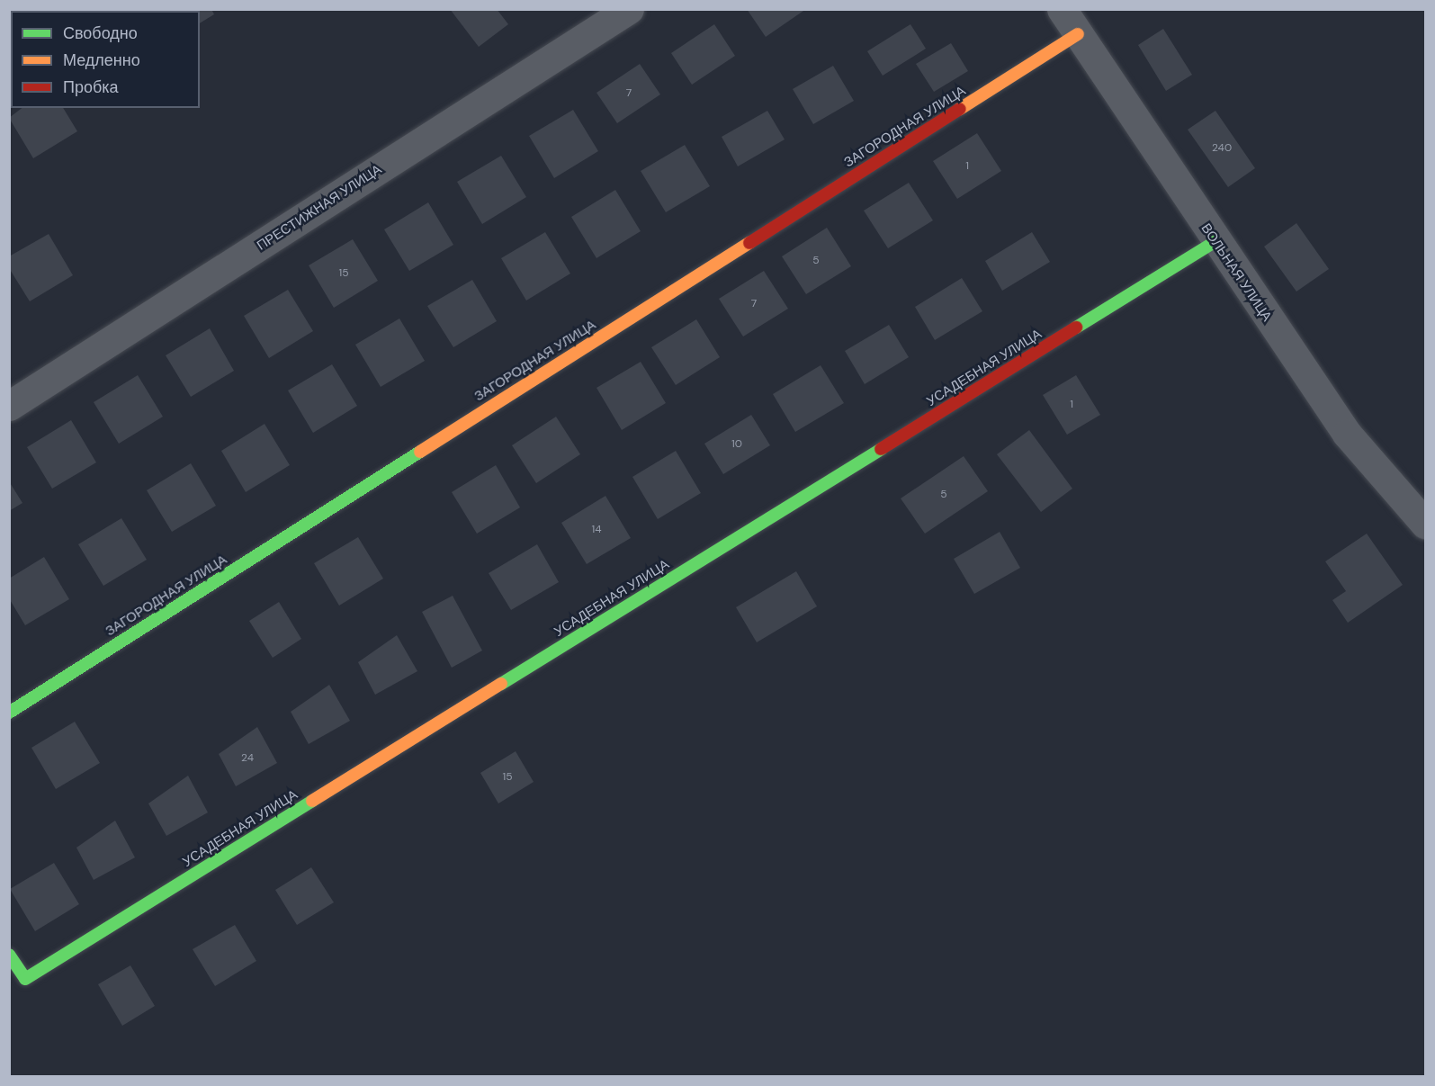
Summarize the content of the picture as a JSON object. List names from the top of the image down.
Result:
{
  "streets": {
    "street": [
      "ЗАГОРОДНАЯ УЛИЦА",
      "ПРЕСТИЖНАЯ УЛИЦА",
      "ВОЛЬНАЯ УЛИЦА",
      "УСАДЕБНАЯ УЛИЦА"
    ]
  },
  "crossings": [
    ["ЗАГОРОДНАЯ УЛИЦА", "ВОЛЬНАЯ УЛИЦА"],
    ["ВОЛЬНАЯ УЛИЦА", "УСАДЕБНАЯ УЛИЦА"]
  ],
  "house_numbers": [
    "7",
    "240",
    "1",
    "5",
    "15",
    "7",
    "1",
    "10",
    "5",
    "14",
    "24",
    "15"
  ],
  "legend": ["Свободно", "Медленно", "Пробка"]
}
